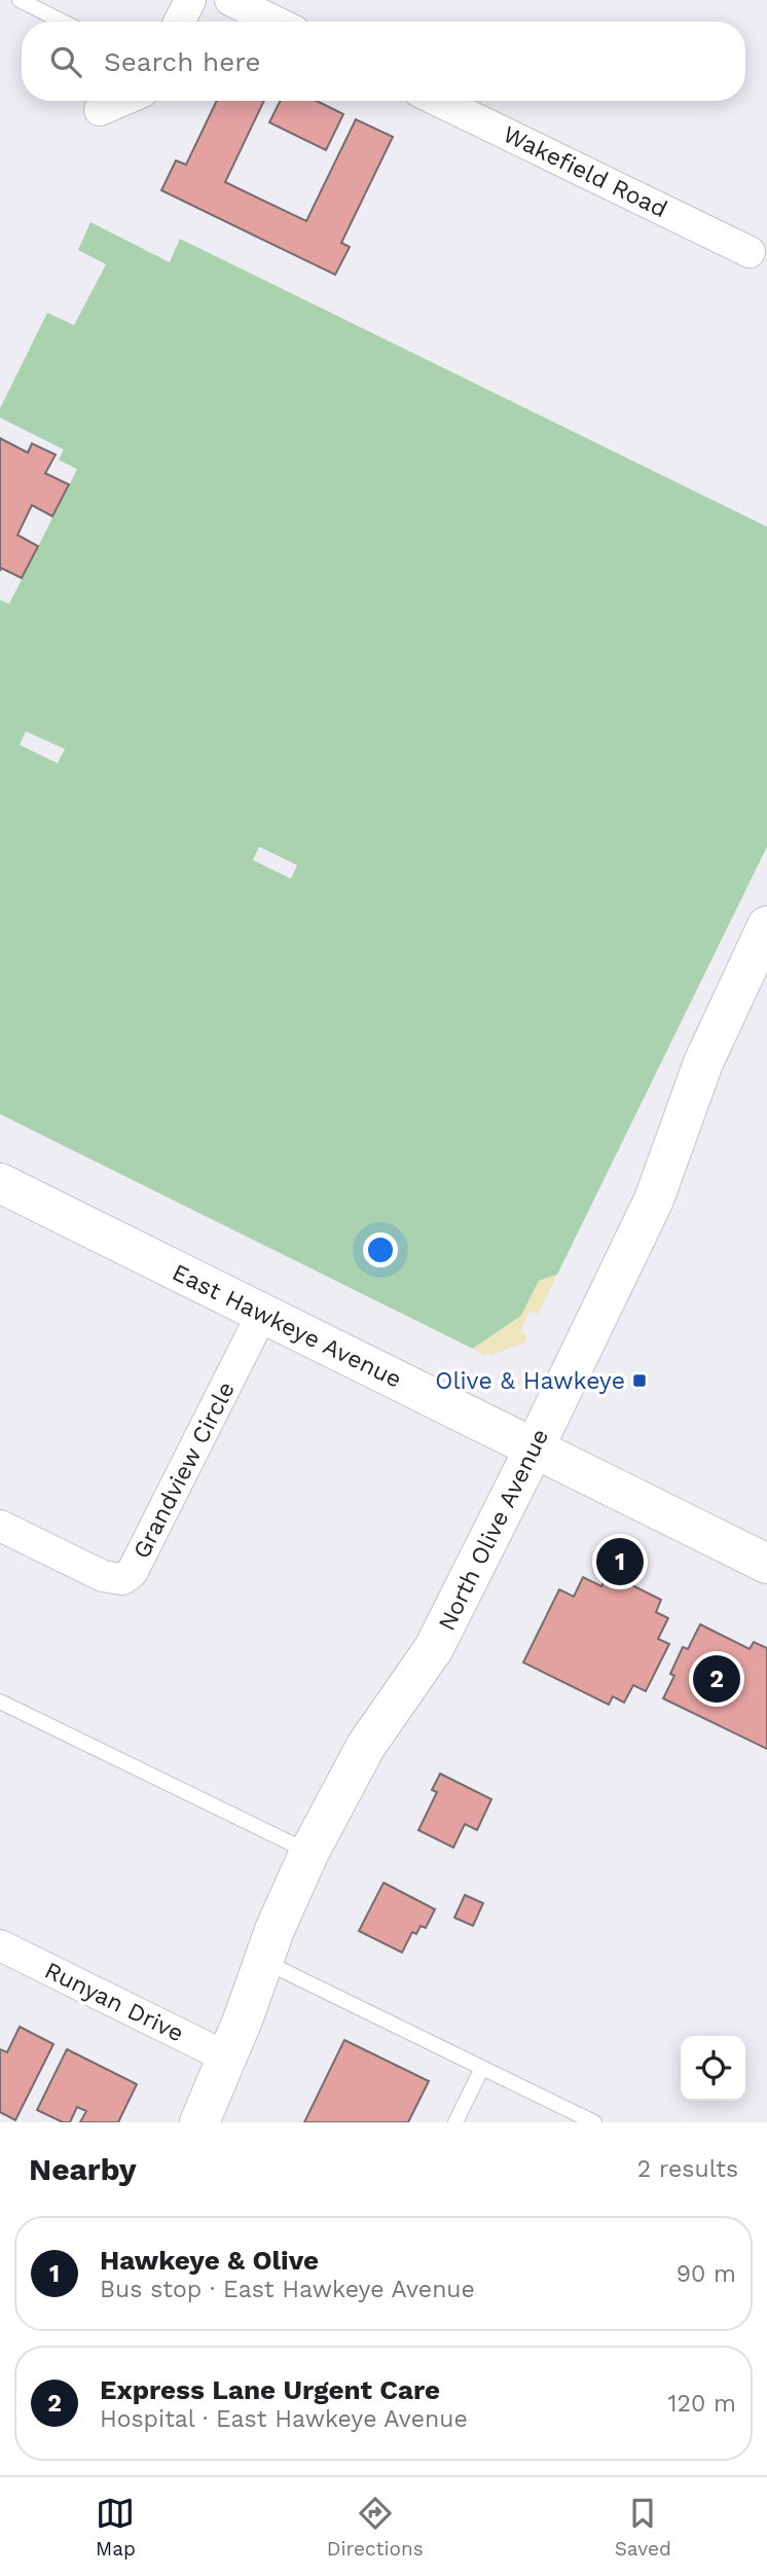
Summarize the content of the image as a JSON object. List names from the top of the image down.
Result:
{
  "streets": {
    "street": [
      "Wakefield Road",
      "East Hawkeye Avenue",
      "Grandview Circle",
      "North Olive Avenue",
      "Runyan Drive"
    ]
  },
  "crossings": [
    ["East Hawkeye Avenue", "Grandview Circle"],
    ["East Hawkeye Avenue", "North Olive Avenue"],
    ["North Olive Avenue", "Runyan Drive"]
  ],
  "places": {
    "transit": ["Olive & Hawkeye"]
  },
  "page": {
    "search": "Search here",
    "pins": ["1", "2"],
    "heading": ["Nearby", "2 results"],
    "list": [
      {
        "mark": "1",
        "name": "Hawkeye & Olive",
        "note": "Bus stop · East Hawkeye Avenue",
        "value": "90 m"
      },
      {
        "mark": "2",
        "name": "Express Lane Urgent Care",
        "note": "Hospital · East Hawkeye Avenue",
        "value": "120 m"
      }
    ],
    "nav": ["Map", "Directions", "Saved"]
  }
}
